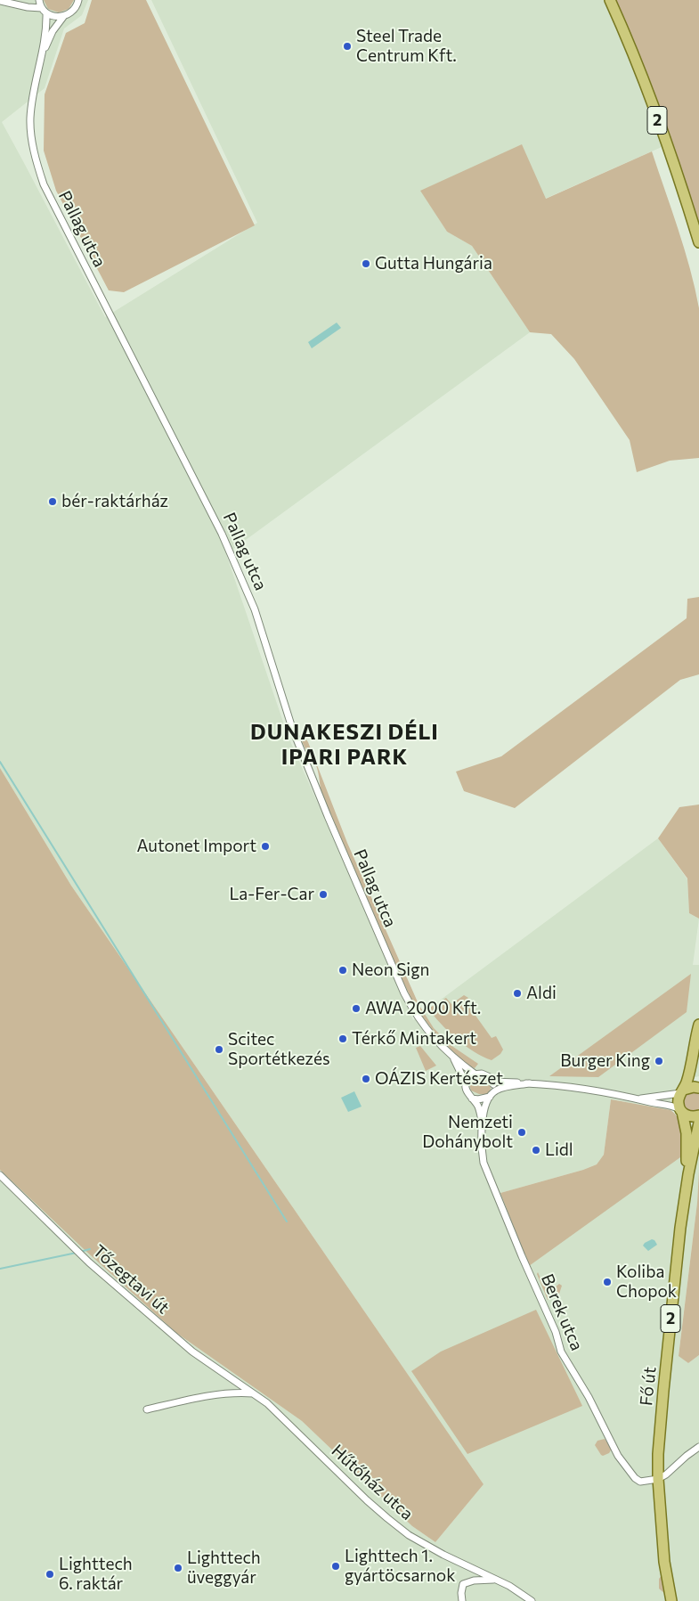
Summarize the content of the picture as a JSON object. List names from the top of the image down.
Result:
{
  "streets": {
    "main road": ["2", "Fő út"],
    "street": [
      "Pallag utca",
      "Tőzegtavi út",
      "Berek utca",
      "Hűtőház utca"
    ]
  },
  "crossings": [
    ["2", "Fő út"],
    ["Pallag utca", "Berek utca"],
    ["Tőzegtavi út", "Hűtőház utca"],
    ["Berek utca", "Fő út"]
  ],
  "districts": ["DUNAKESZI DÉLI IPARI PARK"],
  "places": [
    "Steel Trade Centrum Kft.",
    "Gutta Hungária",
    "bér-raktárház",
    "Autonet Import",
    "La-Fer-Car",
    "Neon Sign",
    "Aldi",
    "AWA 2000 Kft.",
    "Térkő Mintakert",
    "Scitec Sportétkezés",
    "Burger King",
    "OÁZIS Kertészet",
    "Nemzeti Dohánybolt",
    "Lidl",
    "Koliba Chopok",
    "Lighttech 1. gyártöcsarnok",
    "Lighttech üveggyár",
    "Lighttech 6. raktár"
  ]
}
